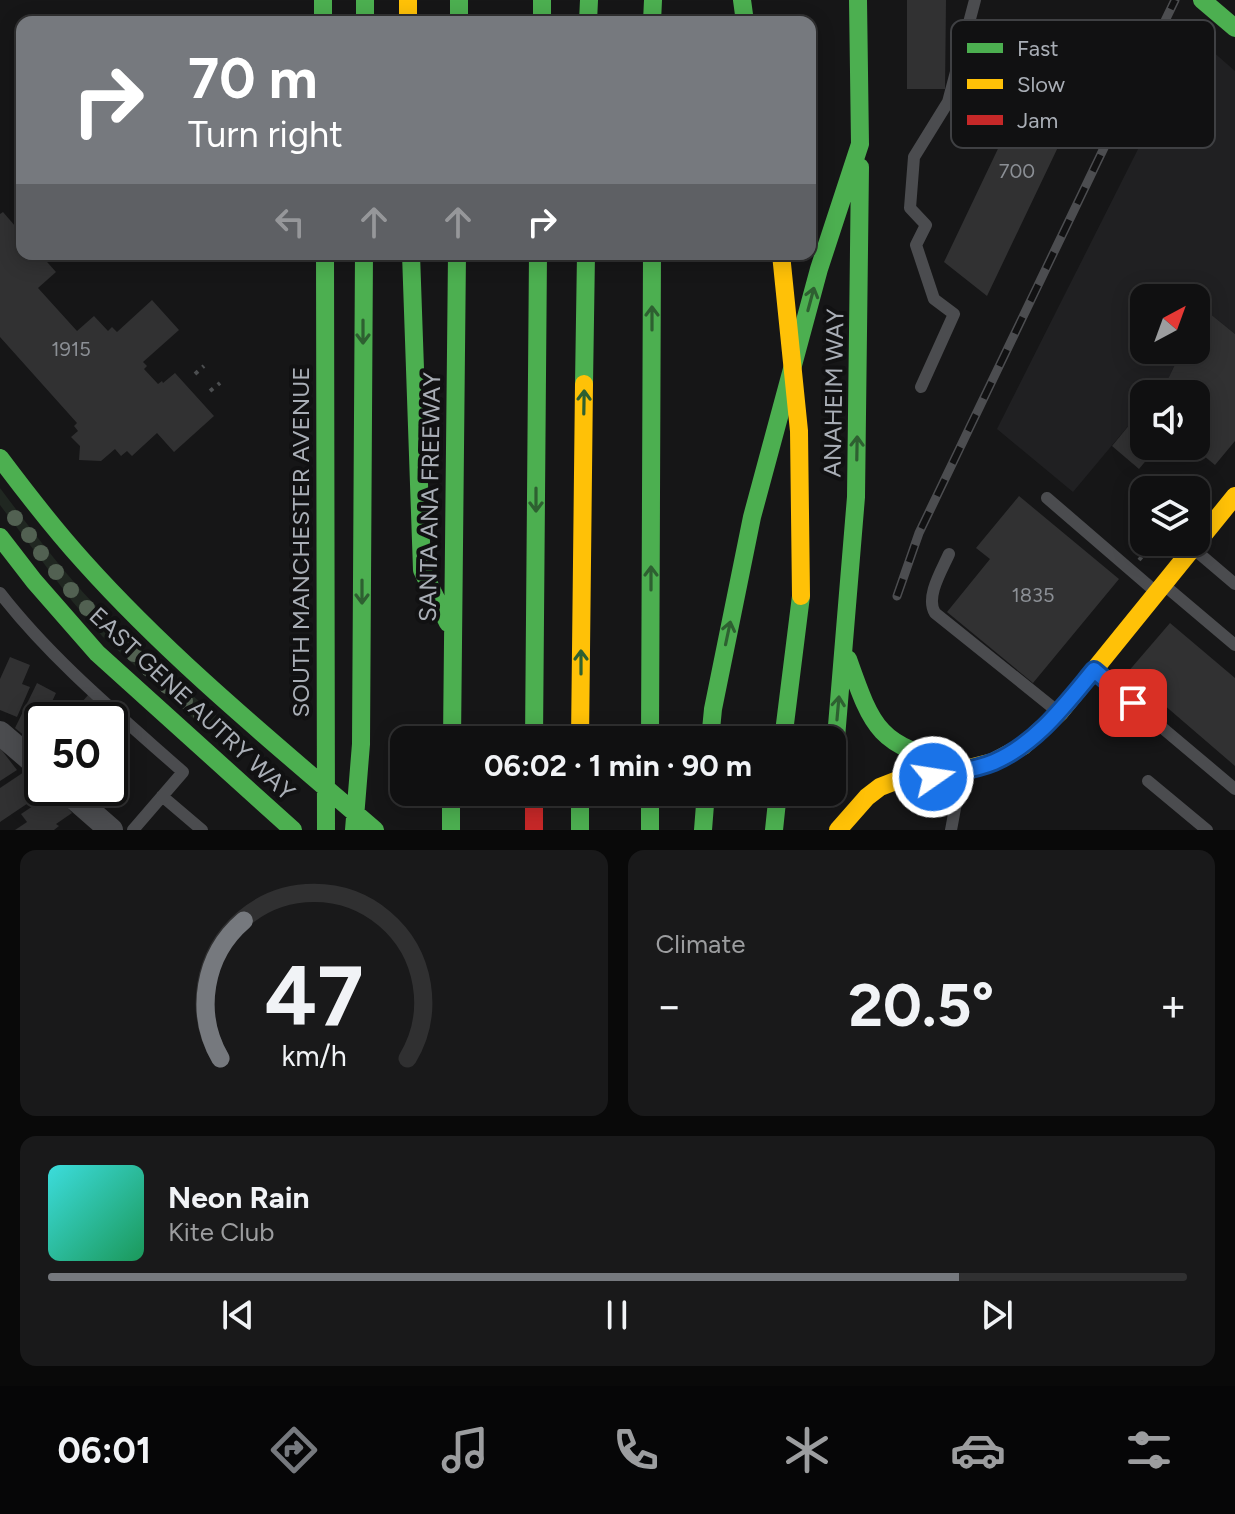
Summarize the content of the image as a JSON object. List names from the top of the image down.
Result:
{
  "streets": {
    "main road": [
      "ANAHEIM WAY",
      "SANTA ANA FREEWAY",
      "SOUTH MANCHESTER AVENUE",
      "EAST GENE AUTRY WAY"
    ]
  },
  "house_numbers": ["700", "1915", "1835"],
  "legend": ["Fast", "Slow", "Jam"],
  "north": "top right",
  "page": {
    "turn": ["70 m", "Turn right"],
    "limit": "50",
    "trip": "06:02 · 1 min · 90 m",
    "tile": "Climate",
    "heat": ["−", "20.5°", "+"],
    "song": ["Neon Rain", "Kite Club"],
    "tabs": "06:01",
    "gauge": ["47", "km/h"]
  }
}
